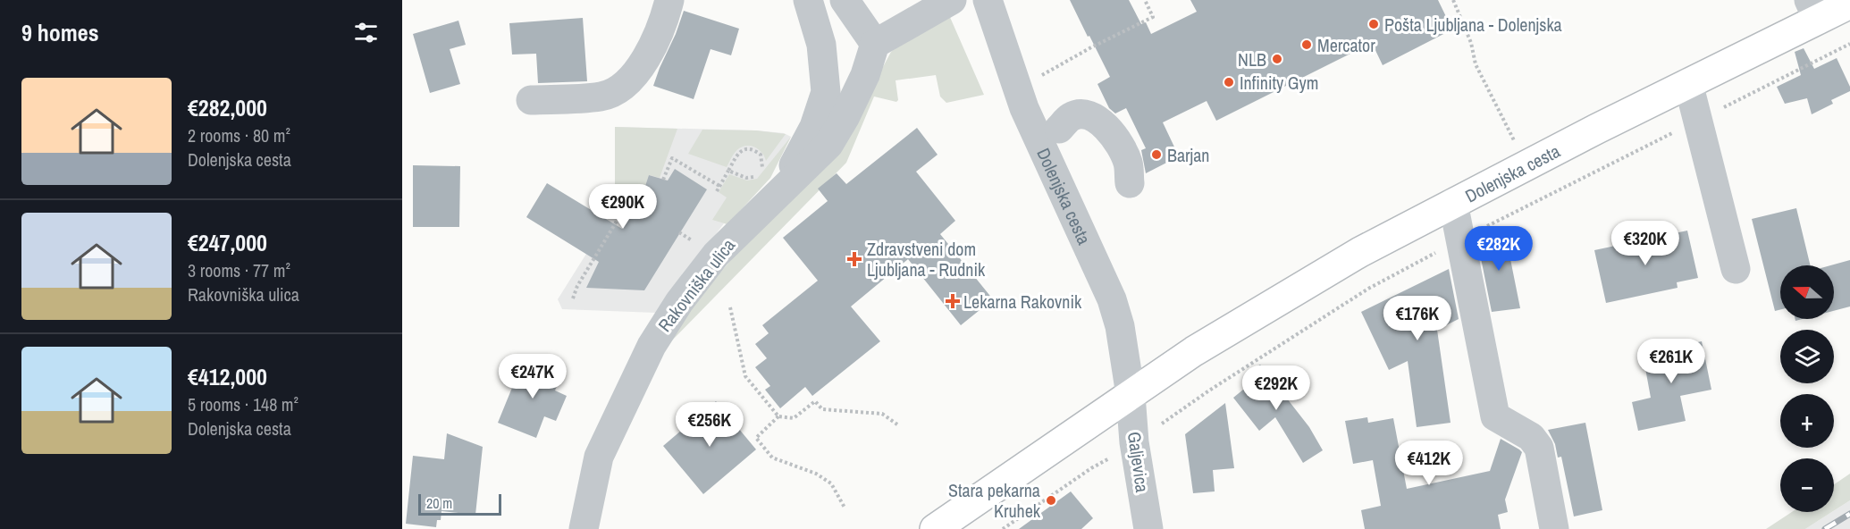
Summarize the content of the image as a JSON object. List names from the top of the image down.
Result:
{
  "streets": {
    "main road": ["Dolenjska cesta"],
    "street": ["Rakovniška ulica", "Galjevica"]
  },
  "crossings": [
    ["Dolenjska cesta", "Galjevica"]
  ],
  "places": {
    "other": [
      "Pošta Ljubljana - Dolenjska",
      "Mercator",
      "NLB",
      "Infinity Gym",
      "Barjan",
      "Stara pekarna Kruhek"
    ],
    "health": ["Zdravstveni dom Ljubljana - Rudnik", "Lekarna Rakovnik"]
  },
  "scale_bar": "20 m",
  "north": "left",
  "page": {
    "heading": "9 homes",
    "list": [
      {
        "name": "€282,000",
        "note": "2 rooms · 80 m² · Dolenjska cesta"
      },
      {
        "name": "€247,000",
        "note": "3 rooms · 77 m² · Rakovniška ulica"
      },
      {
        "name": "€412,000",
        "note": "5 rooms · 148 m² · Dolenjska cesta"
      }
    ],
    "price": [
      "€290K",
      "€320K",
      "€282K",
      "€176K",
      "€261K",
      "€247K",
      "€292K",
      "€256K",
      "€412K"
    ],
    "map_buttons": ["+", "−"],
    "scale": "20 m"
  }
}
